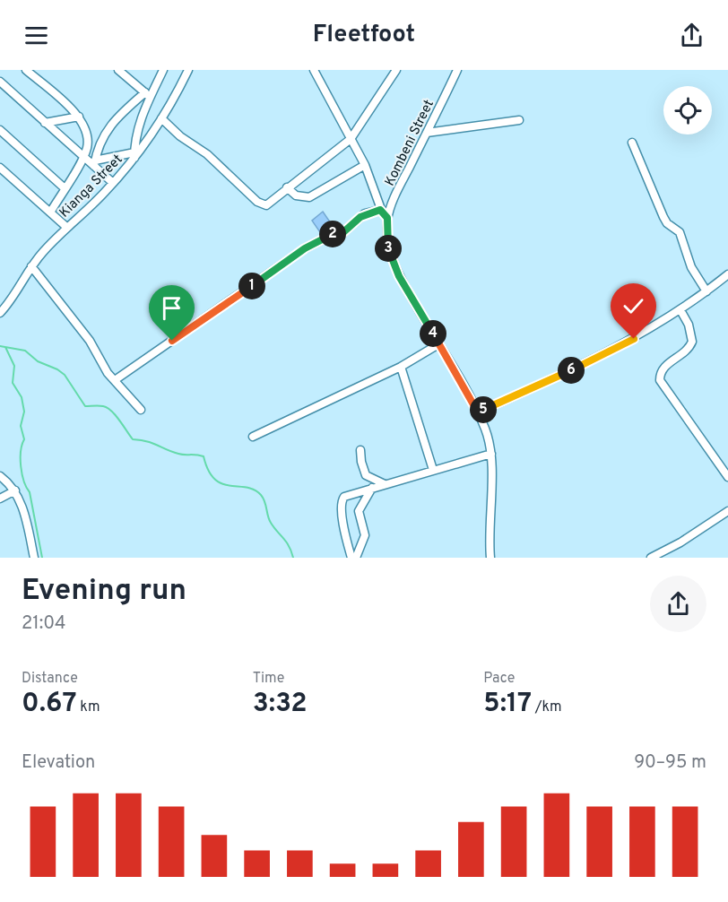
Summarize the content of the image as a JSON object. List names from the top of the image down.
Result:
{
  "streets": {
    "street": ["Kombeni Street", "Kianga Street"]
  },
  "page": {
    "header": "Fleetfoot",
    "pins": [
      "2",
      "3",
      "1",
      "4",
      "6",
      "5"
    ],
    "heading": ["Evening run", "21:04"],
    "stats": [
      ["Distance", "0.67 km"],
      ["Time", "3:32"],
      ["Pace", "5:17 /km"]
    ],
    "chart": ["Elevation", "90–95 m"]
  }
}
